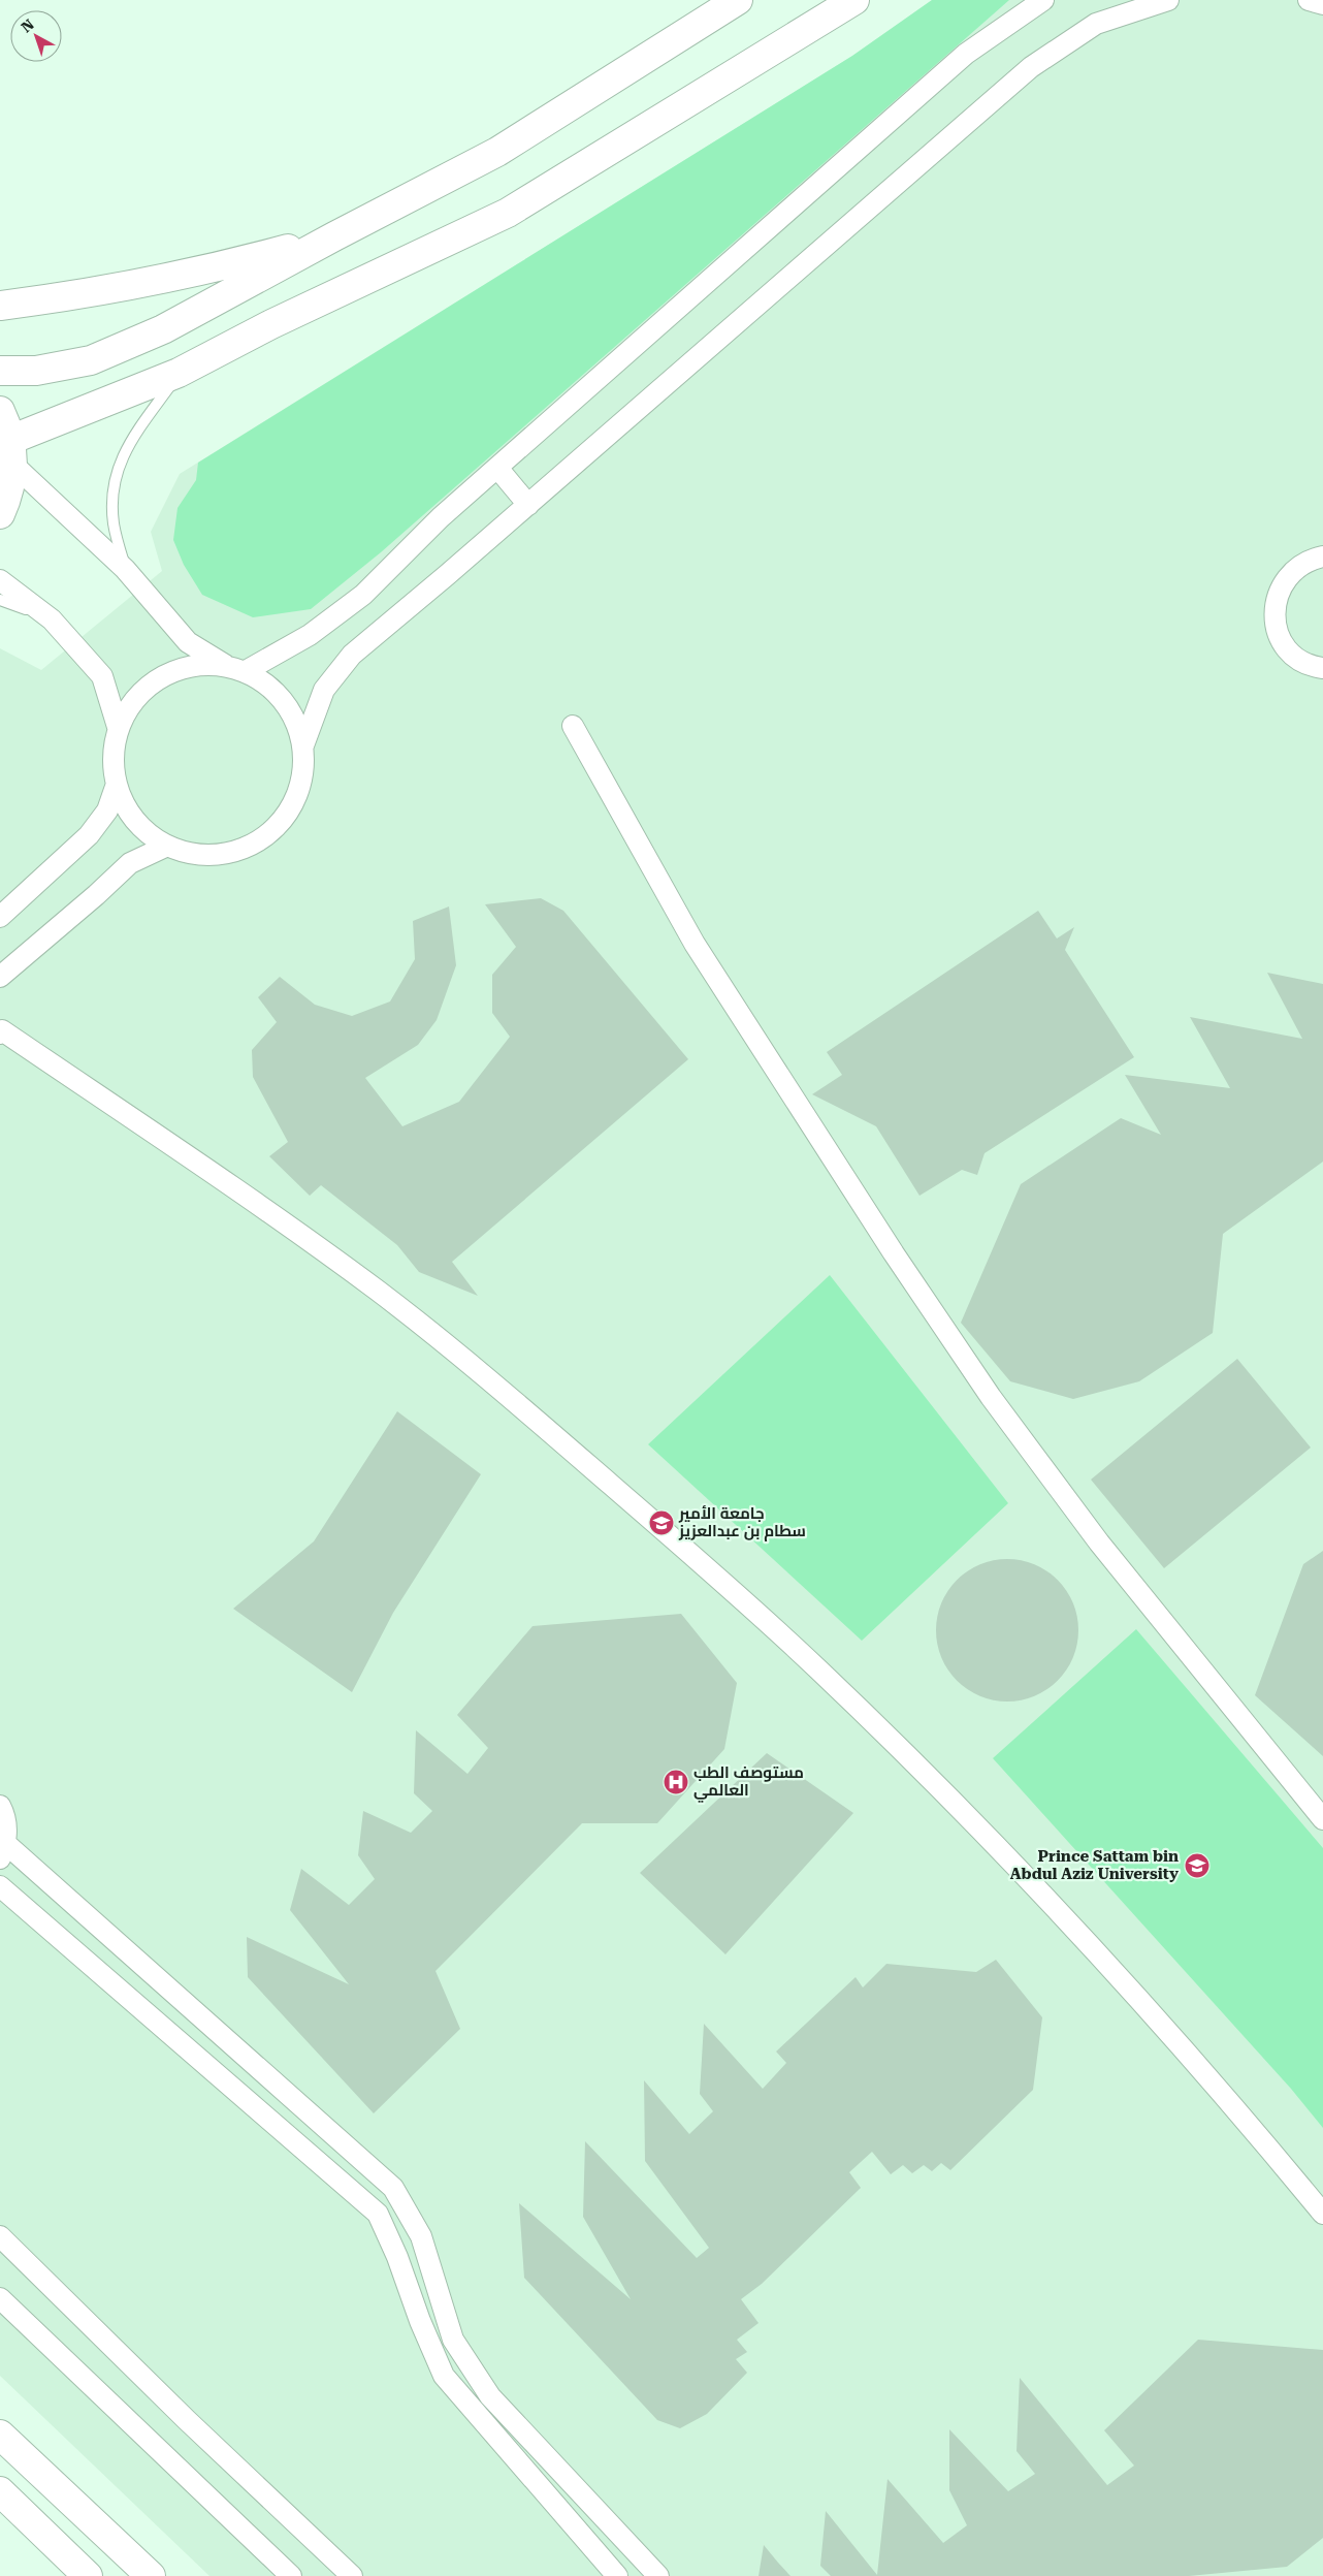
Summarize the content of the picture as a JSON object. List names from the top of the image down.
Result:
{
  "places": {
    "school or university": ["جامعة الأمير سطام بن عبدالعزيز", "Prince Sattam bin Abdul Aziz University"],
    "hospital": ["مستوصف الطب العالمي"]
  },
  "north": "top left"
}
